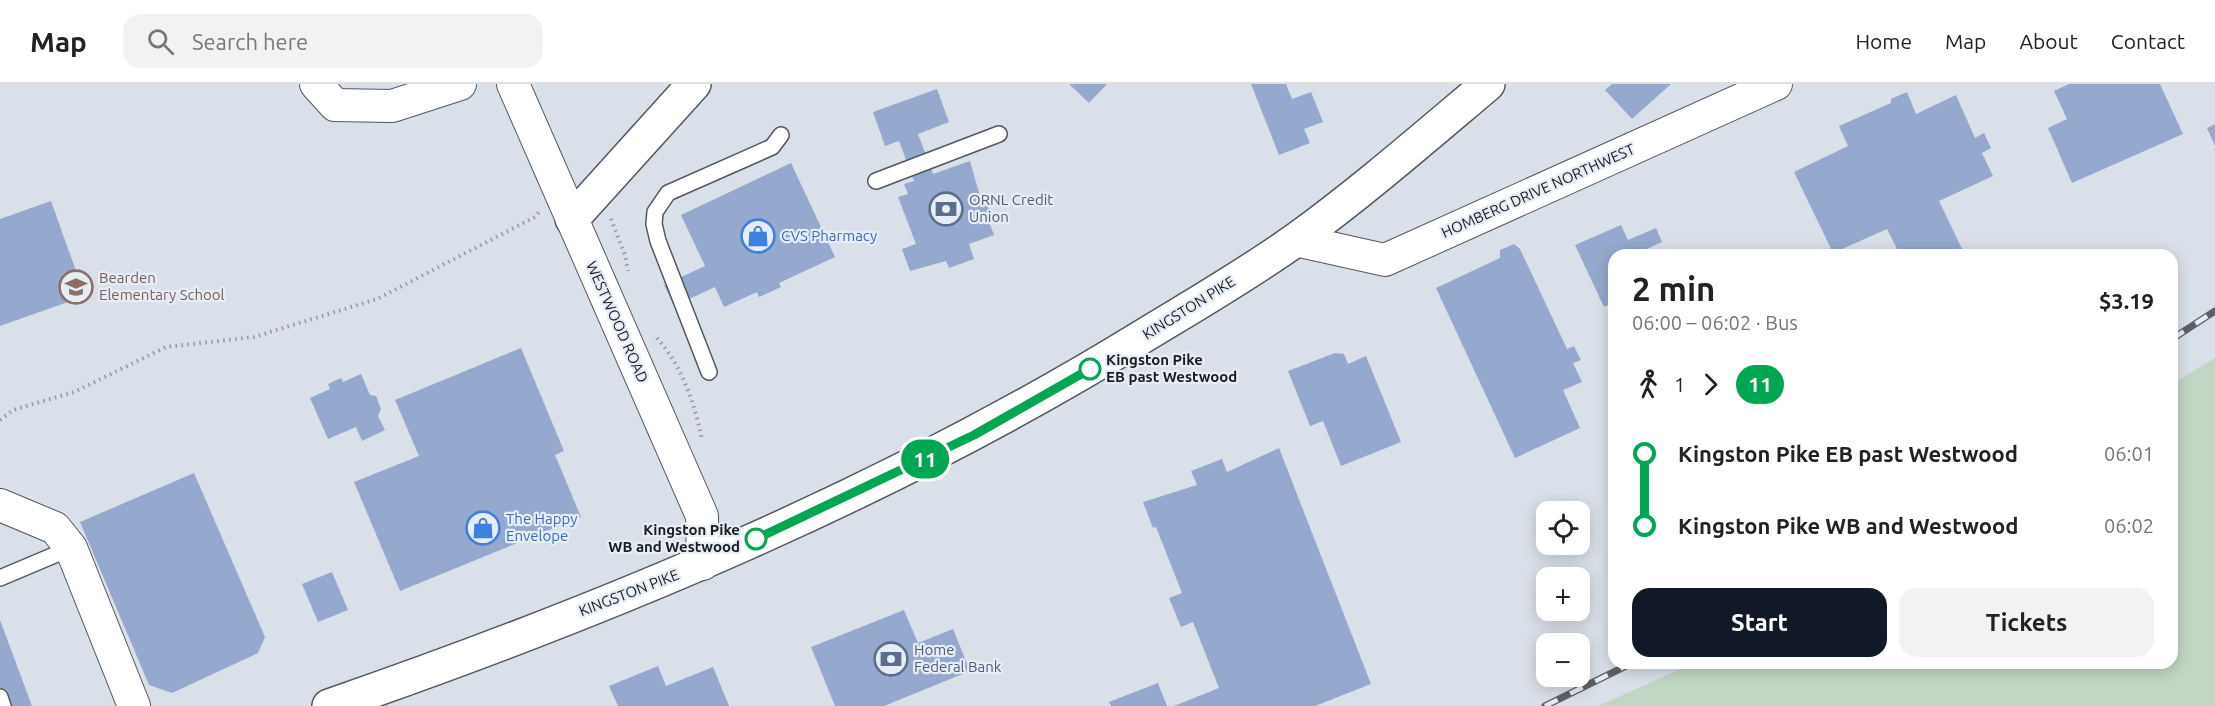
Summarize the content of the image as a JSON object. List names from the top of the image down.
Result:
{
  "streets": {
    "main road": ["KINGSTON PIKE"],
    "street": ["HOMBERG DRIVE NORTHWEST", "WESTWOOD ROAD"]
  },
  "crossings": [
    ["HOMBERG DRIVE NORTHWEST", "KINGSTON PIKE"],
    ["KINGSTON PIKE", "WESTWOOD ROAD"]
  ],
  "places": {
    "bank": ["ORNL Credit Union", "Home Federal Bank"],
    "shop": ["CVS Pharmacy", "The Happy Envelope"],
    "school or university": ["Bearden Elementary School"],
    "other": ["Kingston Pike EB past Westwood", "Kingston Pike WB and Westwood"]
  },
  "lines": ["bus line 11"],
  "page": {
    "header": "Map",
    "search": "Search here",
    "nav": [
      "Home",
      "Map",
      "About",
      "Contact"
    ],
    "on_map": "11",
    "heading": ["2 min", "06:00 – 06:02 · Bus", "$3.19"],
    "legs": ["1", "11"],
    "list": [
      {
        "name": "Kingston Pike EB past Westwood",
        "value": "06:01"
      },
      {
        "name": "Kingston Pike WB and Westwood",
        "value": "06:02"
      }
    ],
    "map_buttons": ["+", "−"],
    "buttons": ["Start", "Tickets"]
  }
}
